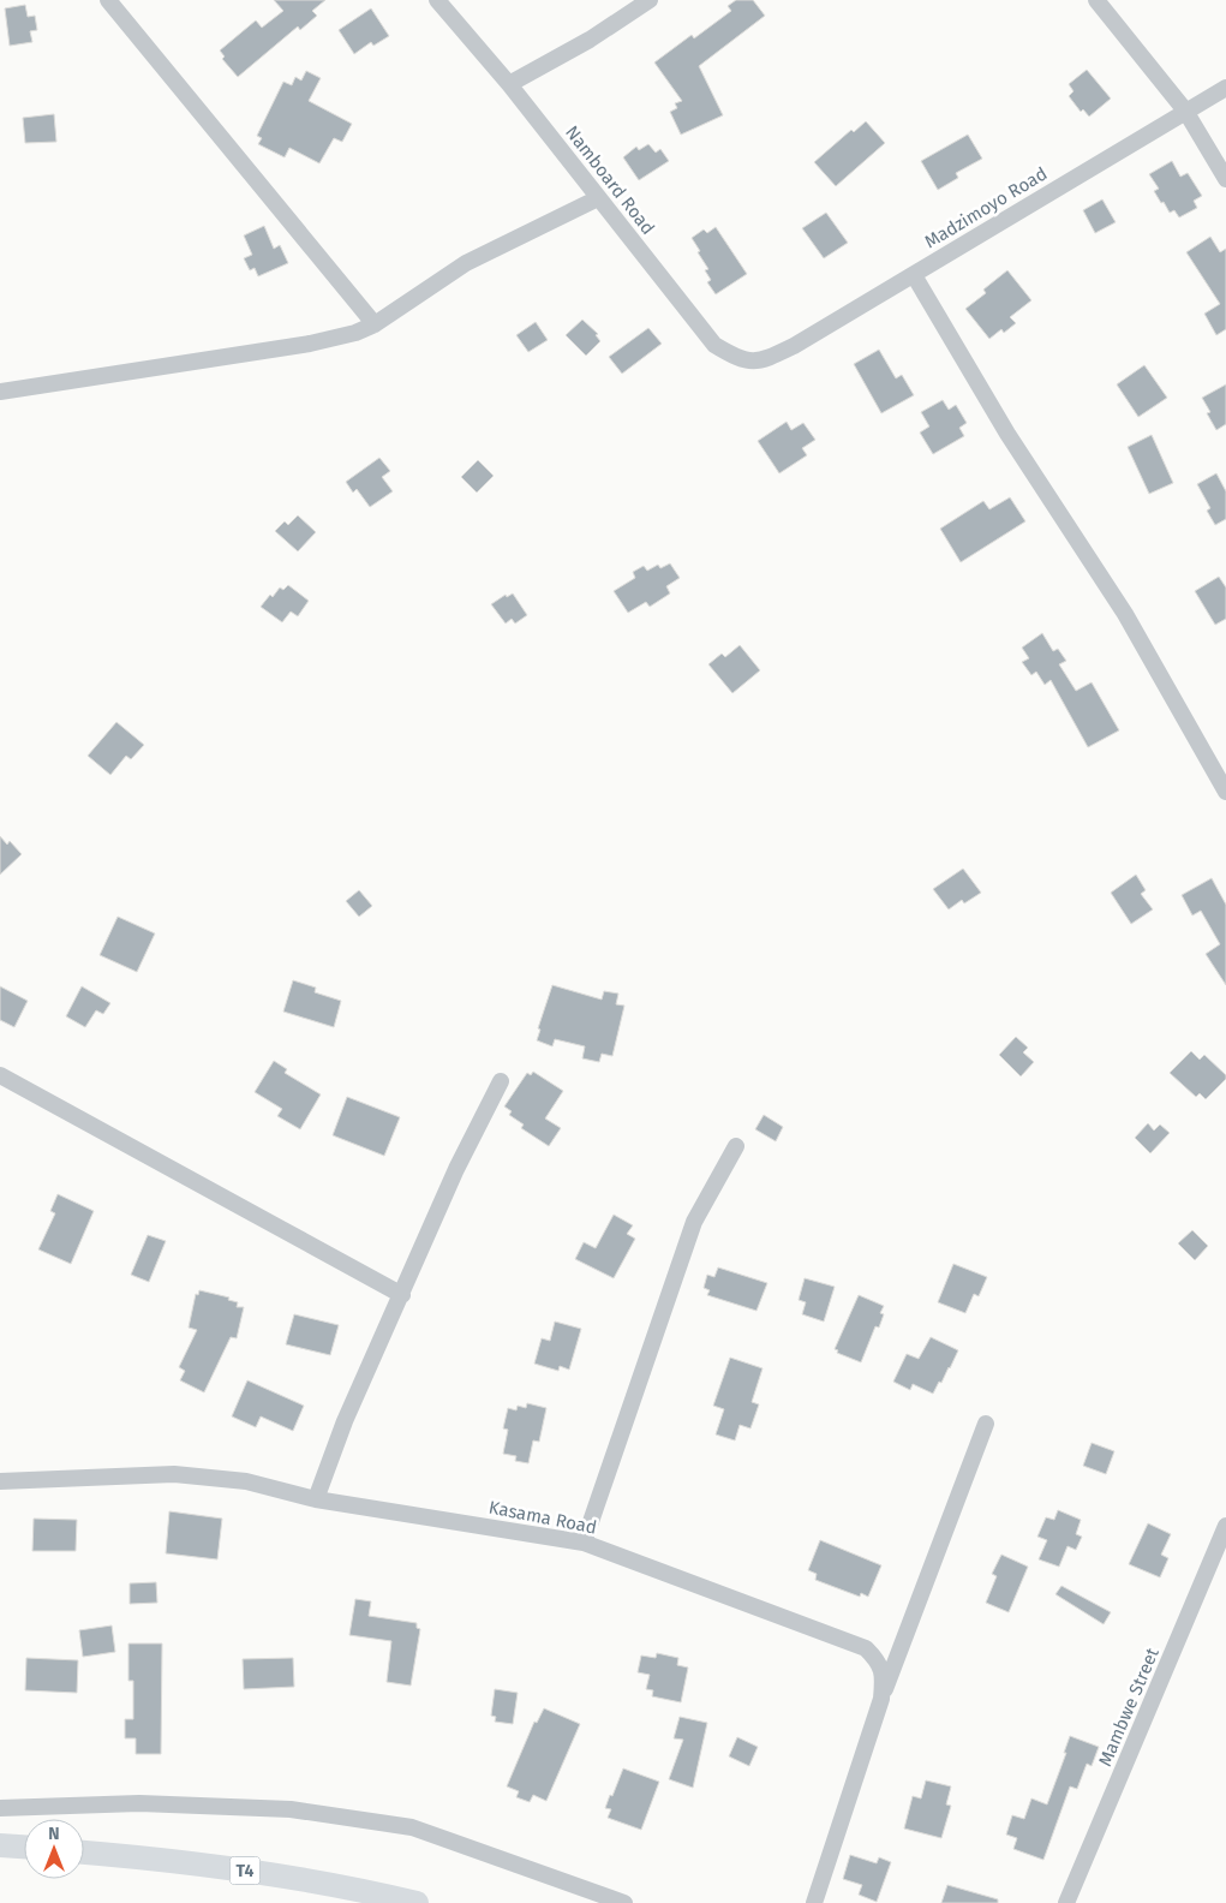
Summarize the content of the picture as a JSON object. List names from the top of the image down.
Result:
{
  "streets": {
    "highway": ["T4"],
    "street": [
      "Namboard Road",
      "Madzimoyo Road",
      "Kasama Road",
      "Mambwe Street"
    ]
  },
  "crossings": [
    ["Namboard Road", "Madzimoyo Road"]
  ],
  "north": "top"
}
